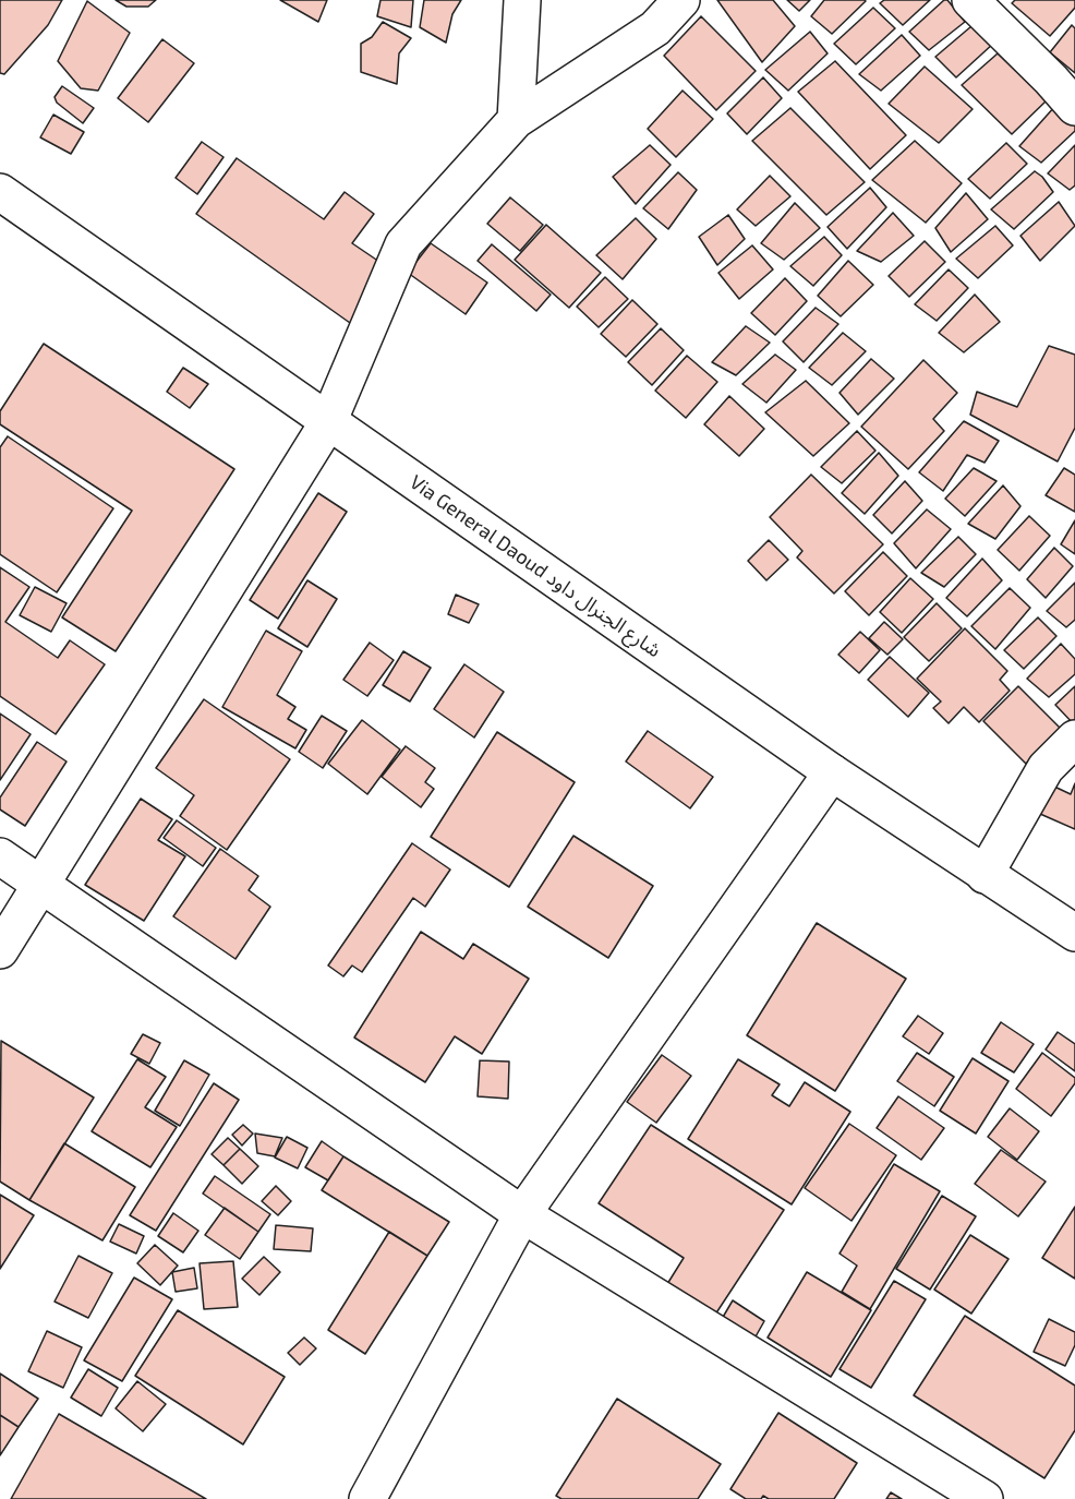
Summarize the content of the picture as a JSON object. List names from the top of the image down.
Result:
{
  "streets": {
    "street": ["Via General Daoud شارع الجنرال داود"]
  }
}
